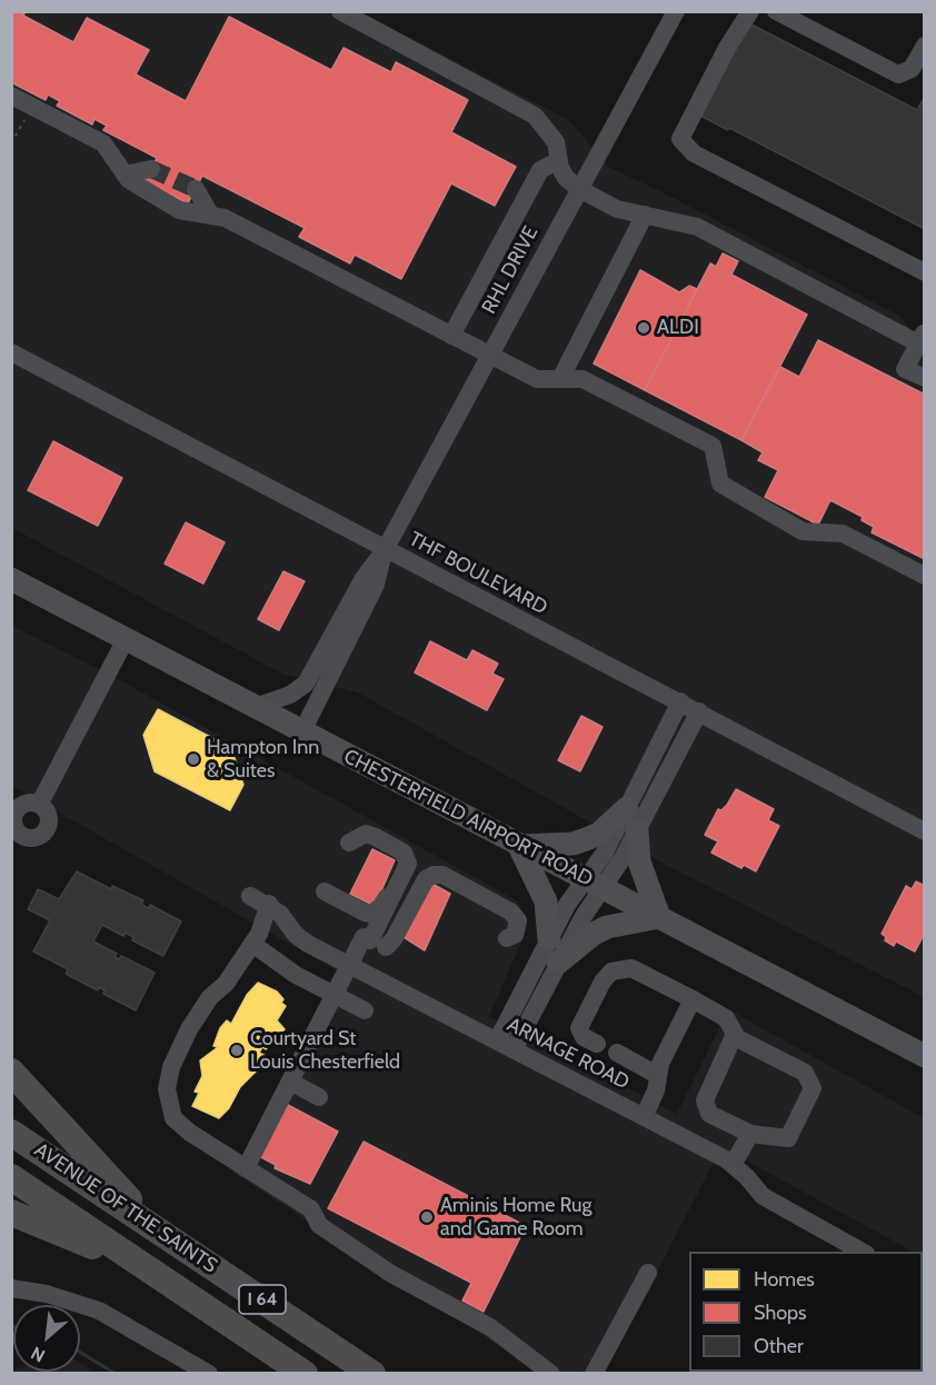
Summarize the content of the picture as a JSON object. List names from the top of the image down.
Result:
{
  "streets": {
    "highway": ["AVENUE OF THE SAINTS", "I 64"],
    "main road": ["CHESTERFIELD AIRPORT ROAD"],
    "street": ["RHL DRIVE", "THF BOULEVARD", "ARNAGE ROAD"]
  },
  "crossings": [
    ["RHL DRIVE", "THF BOULEVARD"],
    ["RHL DRIVE", "CHESTERFIELD AIRPORT ROAD"]
  ],
  "places": [
    "ALDI",
    "Hampton Inn & Suites",
    "Courtyard St Louis Chesterfield",
    "Aminis Home Rug and Game Room"
  ],
  "legend": ["Homes", "Shops", "Other"],
  "north": "bottom left"
}
